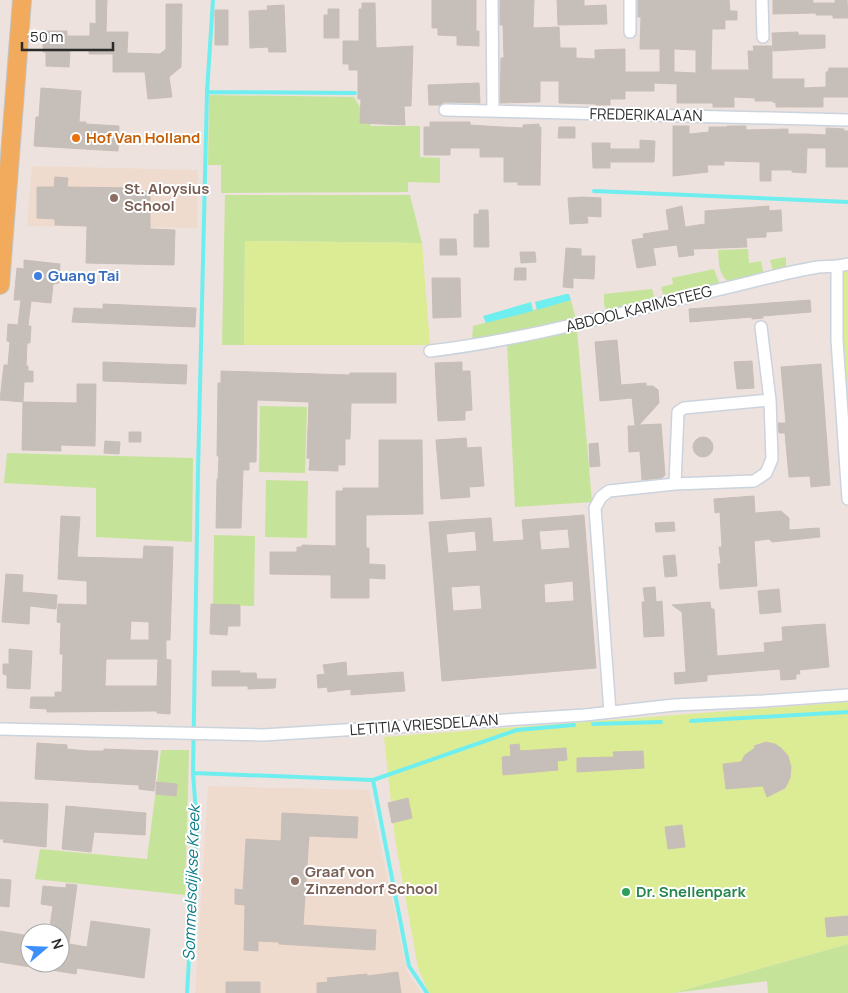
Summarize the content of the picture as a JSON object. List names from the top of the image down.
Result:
{
  "streets": {
    "street": ["FREDERIKALAAN", "ABDOOL KARIMSTEEG", "LETITIA VRIESDELAAN"]
  },
  "water": ["Sommelsdijkse Kreek"],
  "places": [
    "Hof Van Holland",
    "St. Aloysius School",
    "Guang Tai",
    "Graaf von Zinzendorf School",
    "Dr. Snellenpark"
  ],
  "scale_bar": "50 m",
  "north": "right"
}
